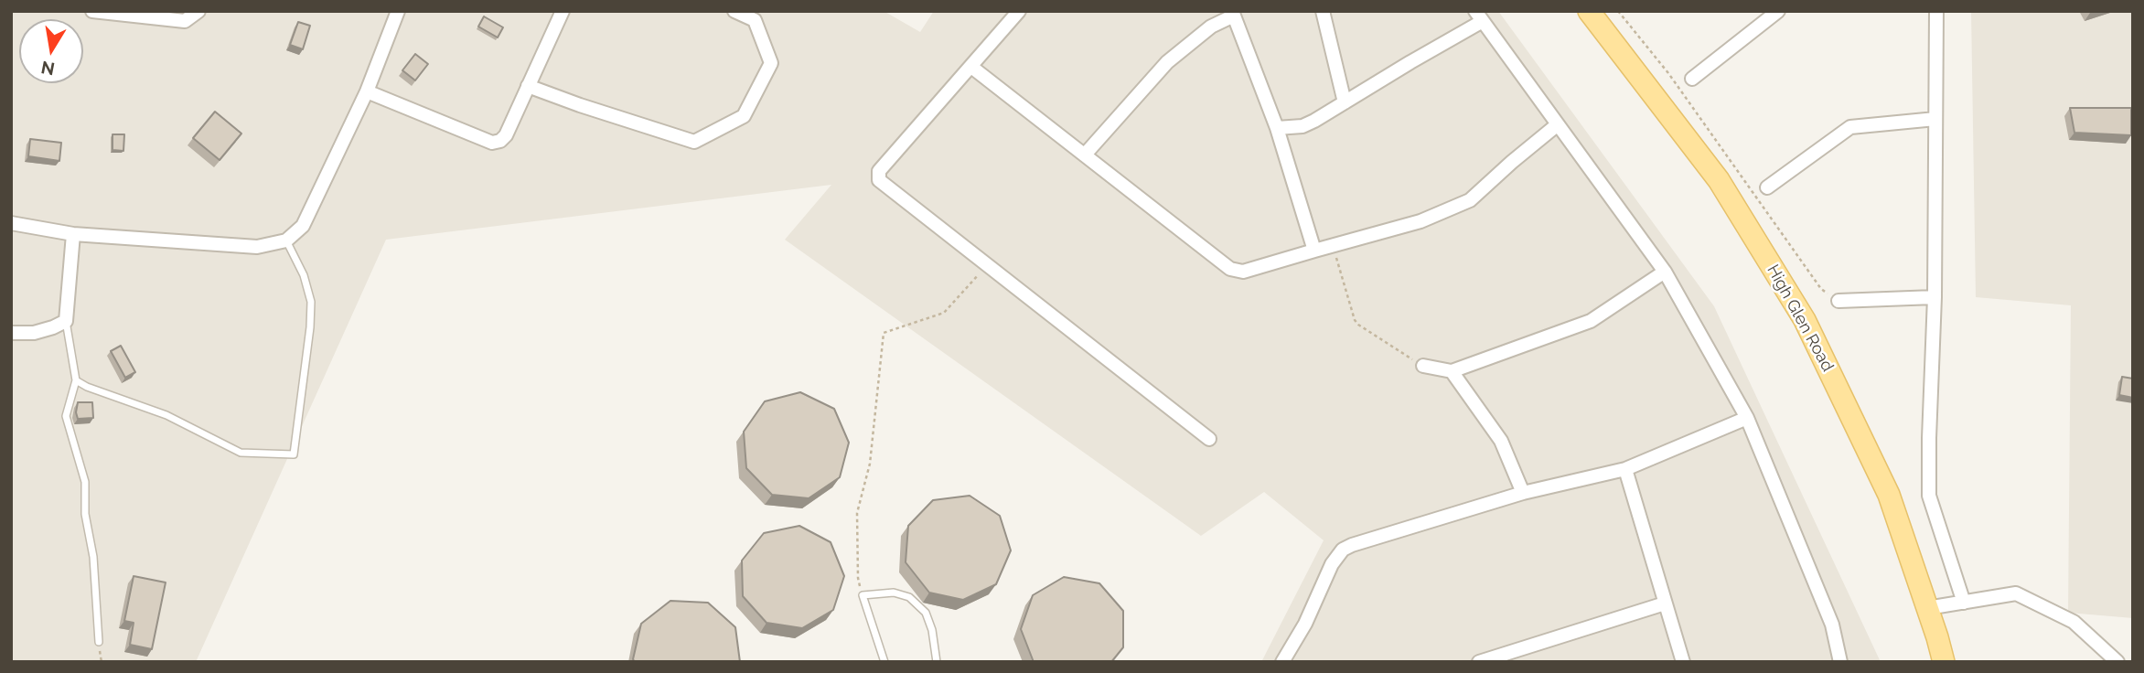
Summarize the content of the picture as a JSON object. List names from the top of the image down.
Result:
{
  "streets": {
    "main road": ["High Glen Road"]
  },
  "north": "bottom"
}
